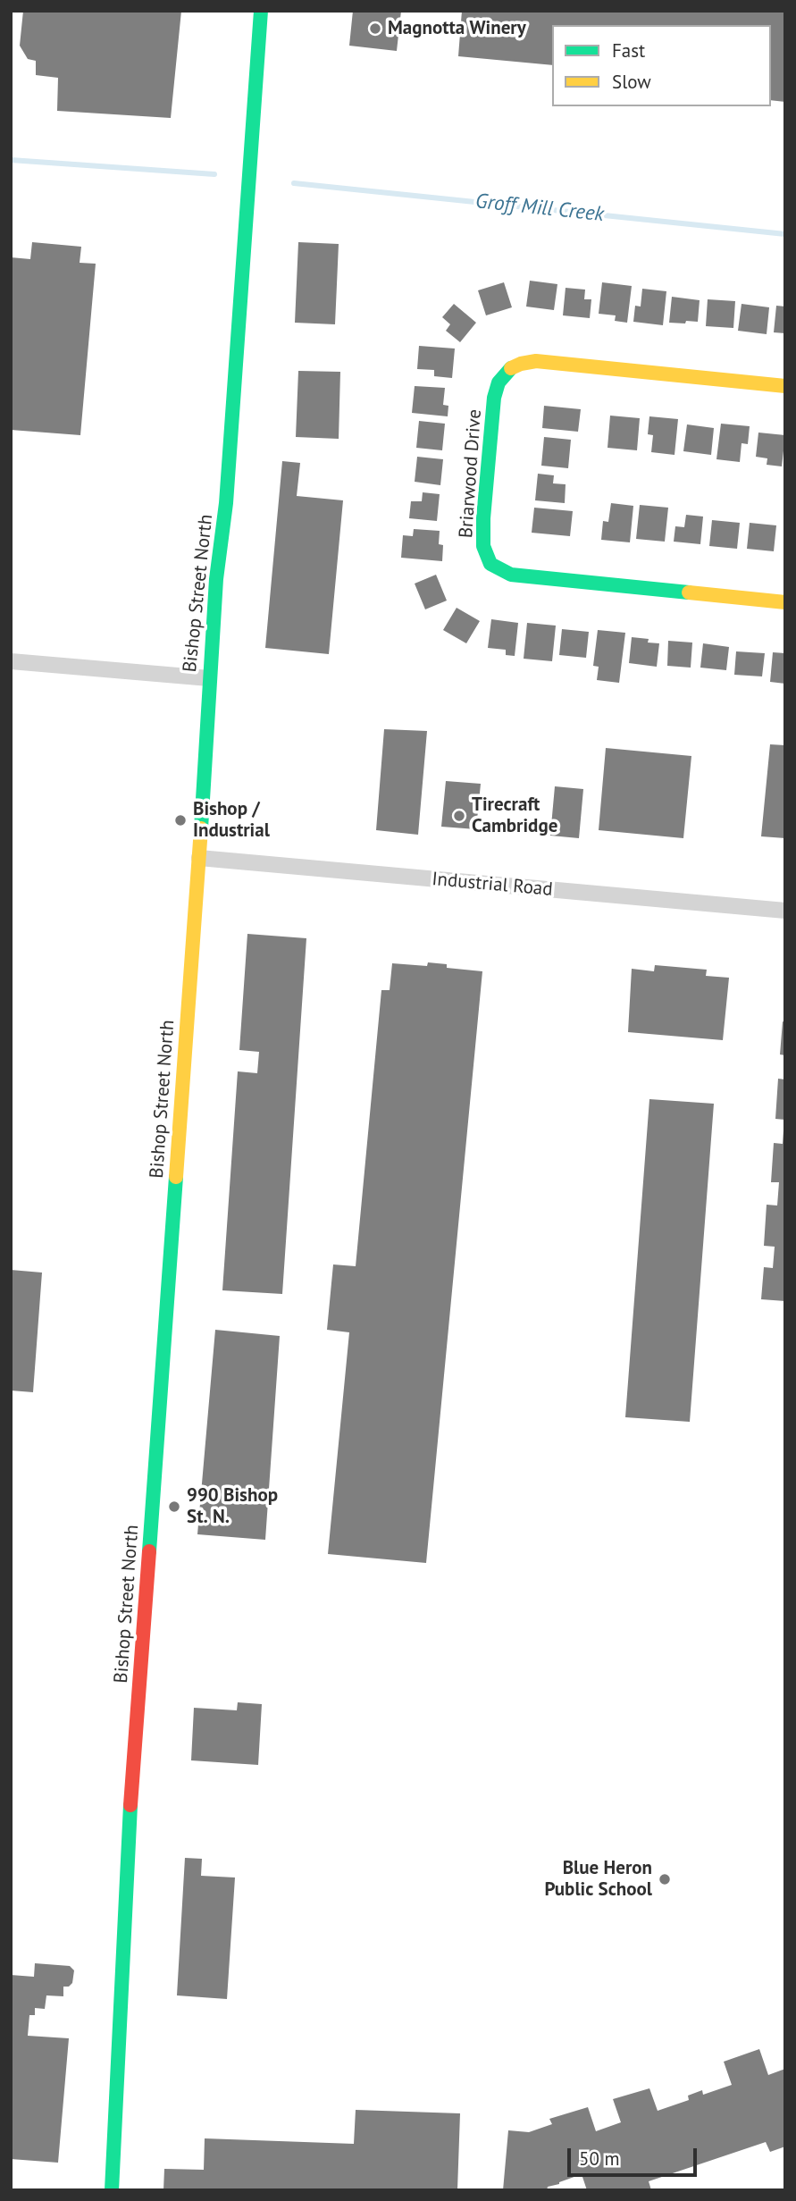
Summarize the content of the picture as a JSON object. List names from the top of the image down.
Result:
{
  "streets": {
    "main road": ["Briarwood Drive", "Bishop Street North"],
    "street": ["Industrial Road"]
  },
  "crossings": [
    ["Bishop Street North", "Industrial Road"]
  ],
  "water": ["Groff Mill Creek"],
  "places": [
    "Magnotta Winery",
    "Tirecraft Cambridge",
    "Bishop / Industrial",
    "990 Bishop St. N.",
    "Blue Heron Public School"
  ],
  "legend": ["Fast", "Slow"],
  "scale_bar": "50 m"
}
